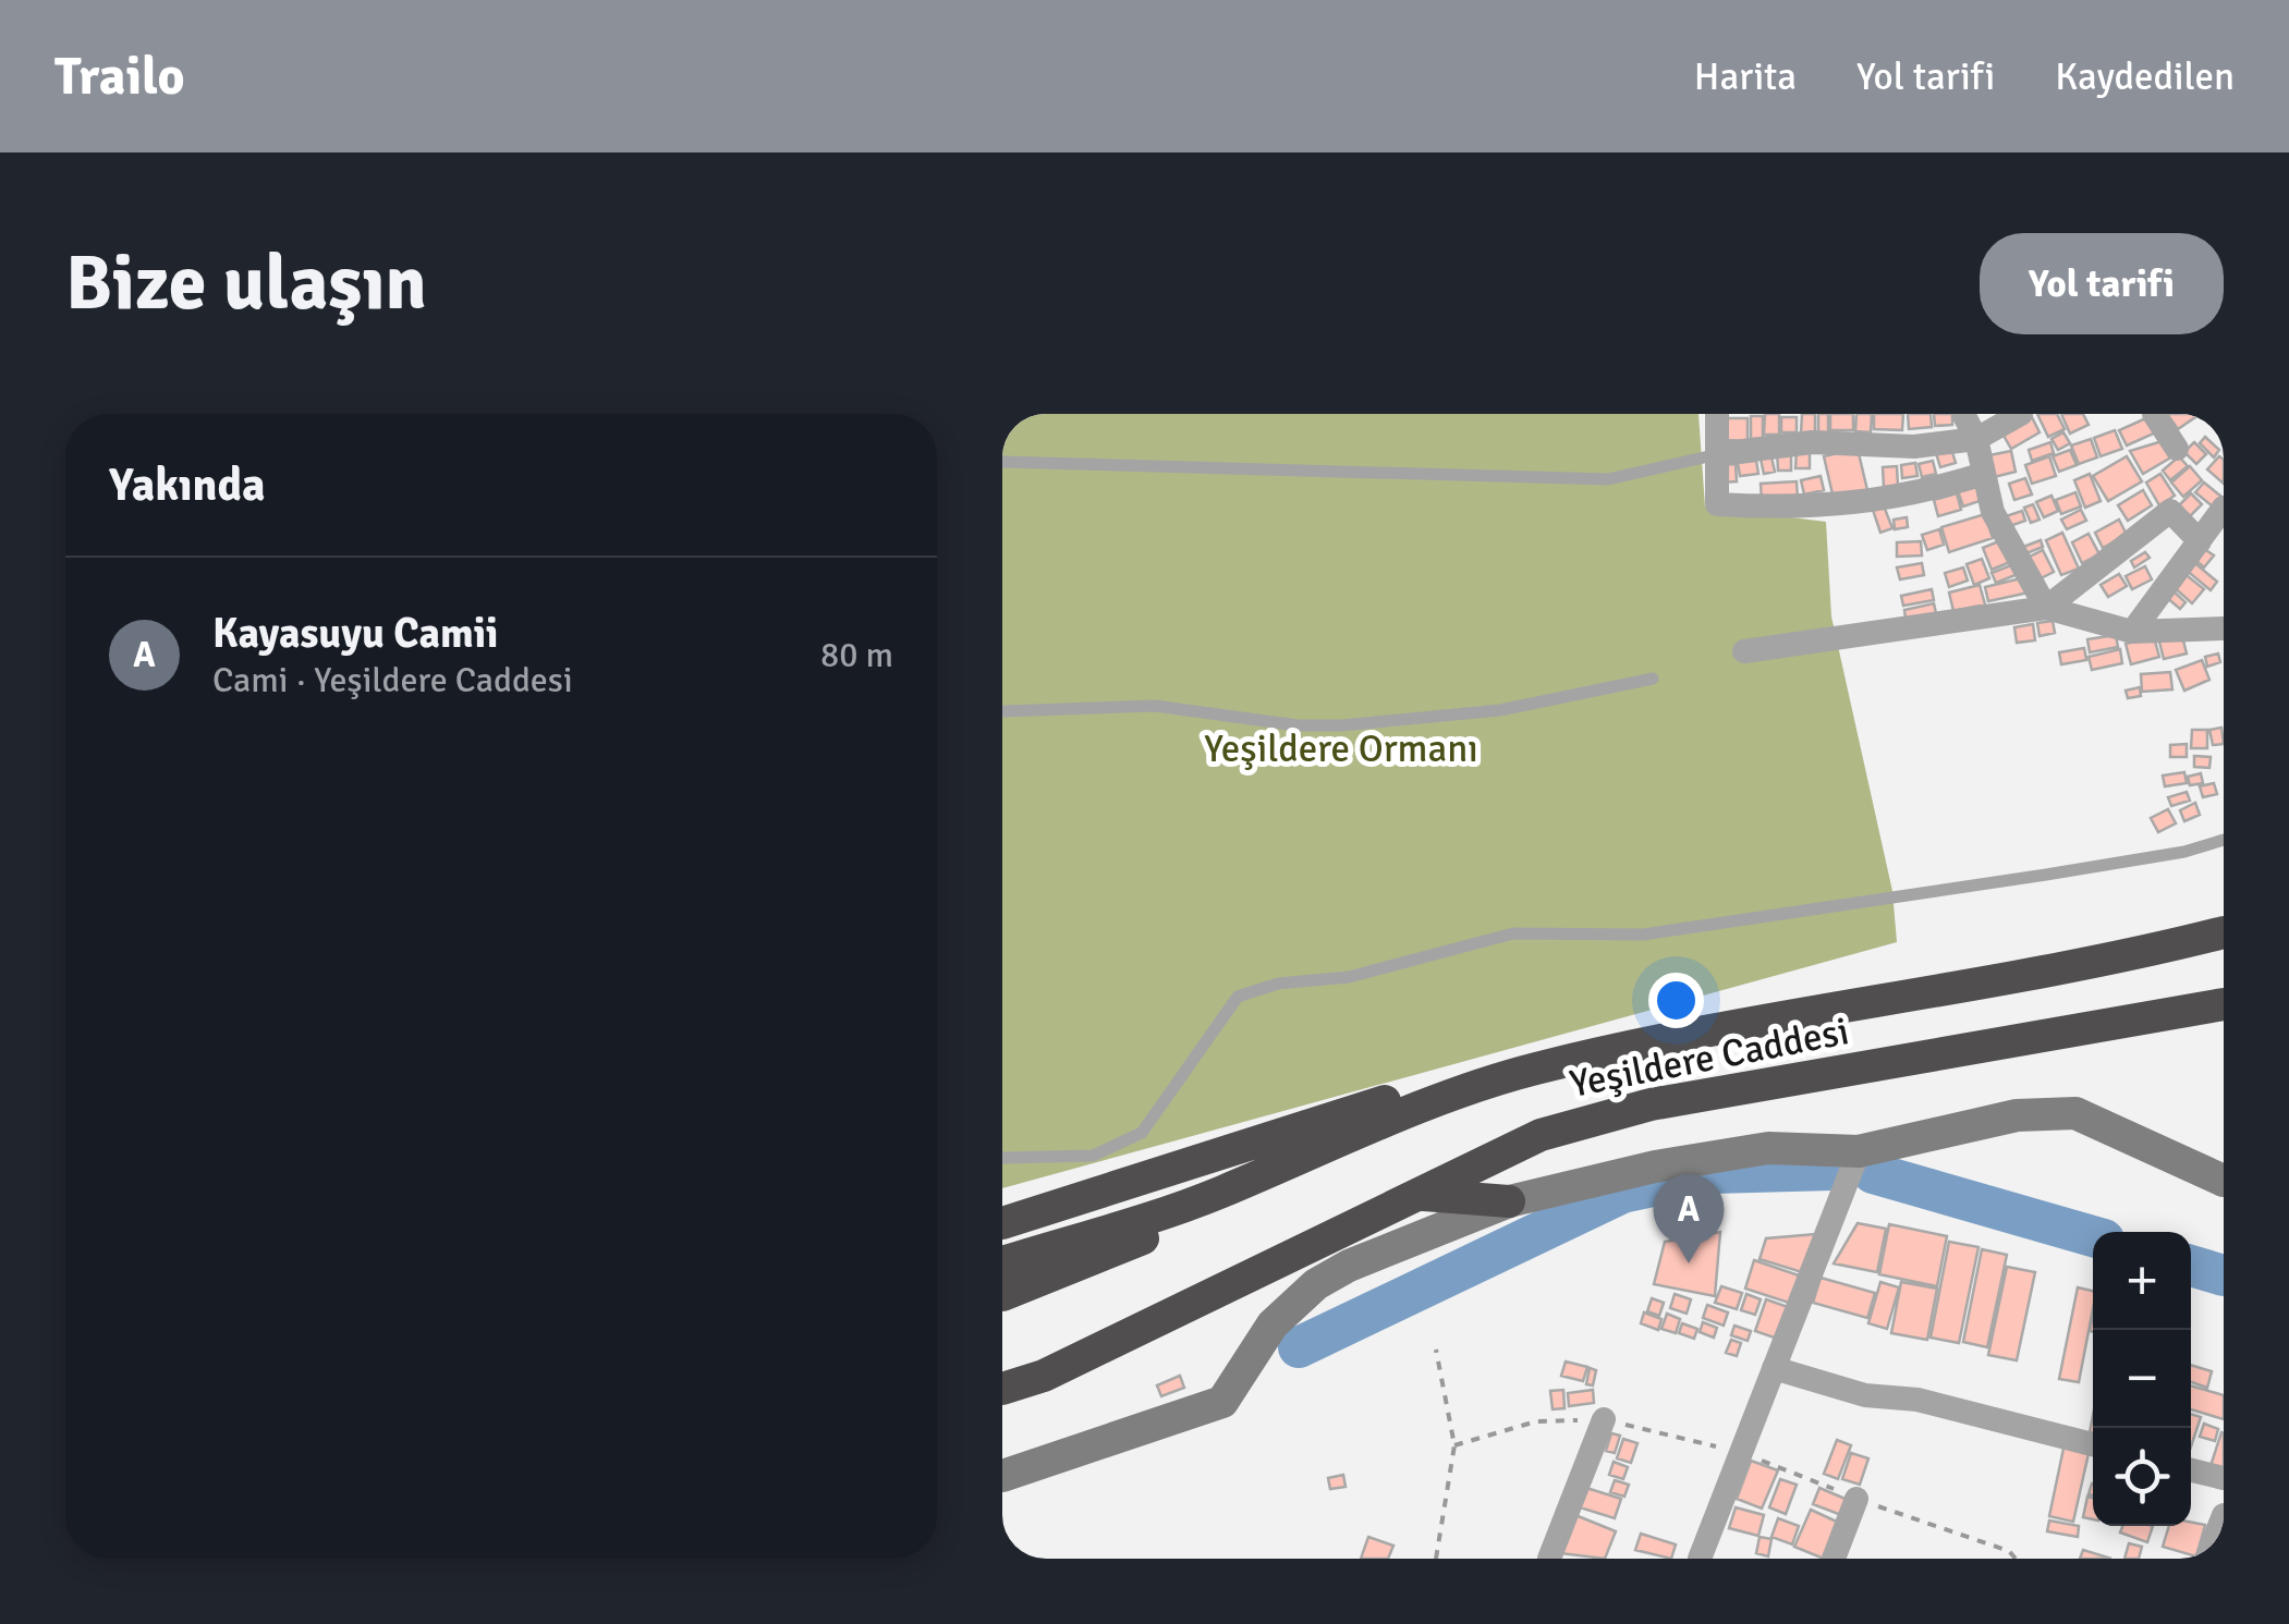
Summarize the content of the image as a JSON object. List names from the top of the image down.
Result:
{
  "streets": {
    "highway": ["Yeşildere Caddesi"]
  },
  "parks": ["Yeşildere Ormanı"],
  "page": {
    "header": "Trailo",
    "nav": ["Harita", "Yol tarifi", "Kaydedilen"],
    "buttons": "Yol tarifi",
    "title": "Bize ulaşın",
    "heading": "Yakında",
    "list": [
      {
        "mark": "A",
        "name": "Kayasuyu Camii",
        "note": "Cami · Yeşildere Caddesi",
        "value": "80 m"
      }
    ],
    "pins": "A",
    "map_buttons": ["+", "−"]
  }
}
